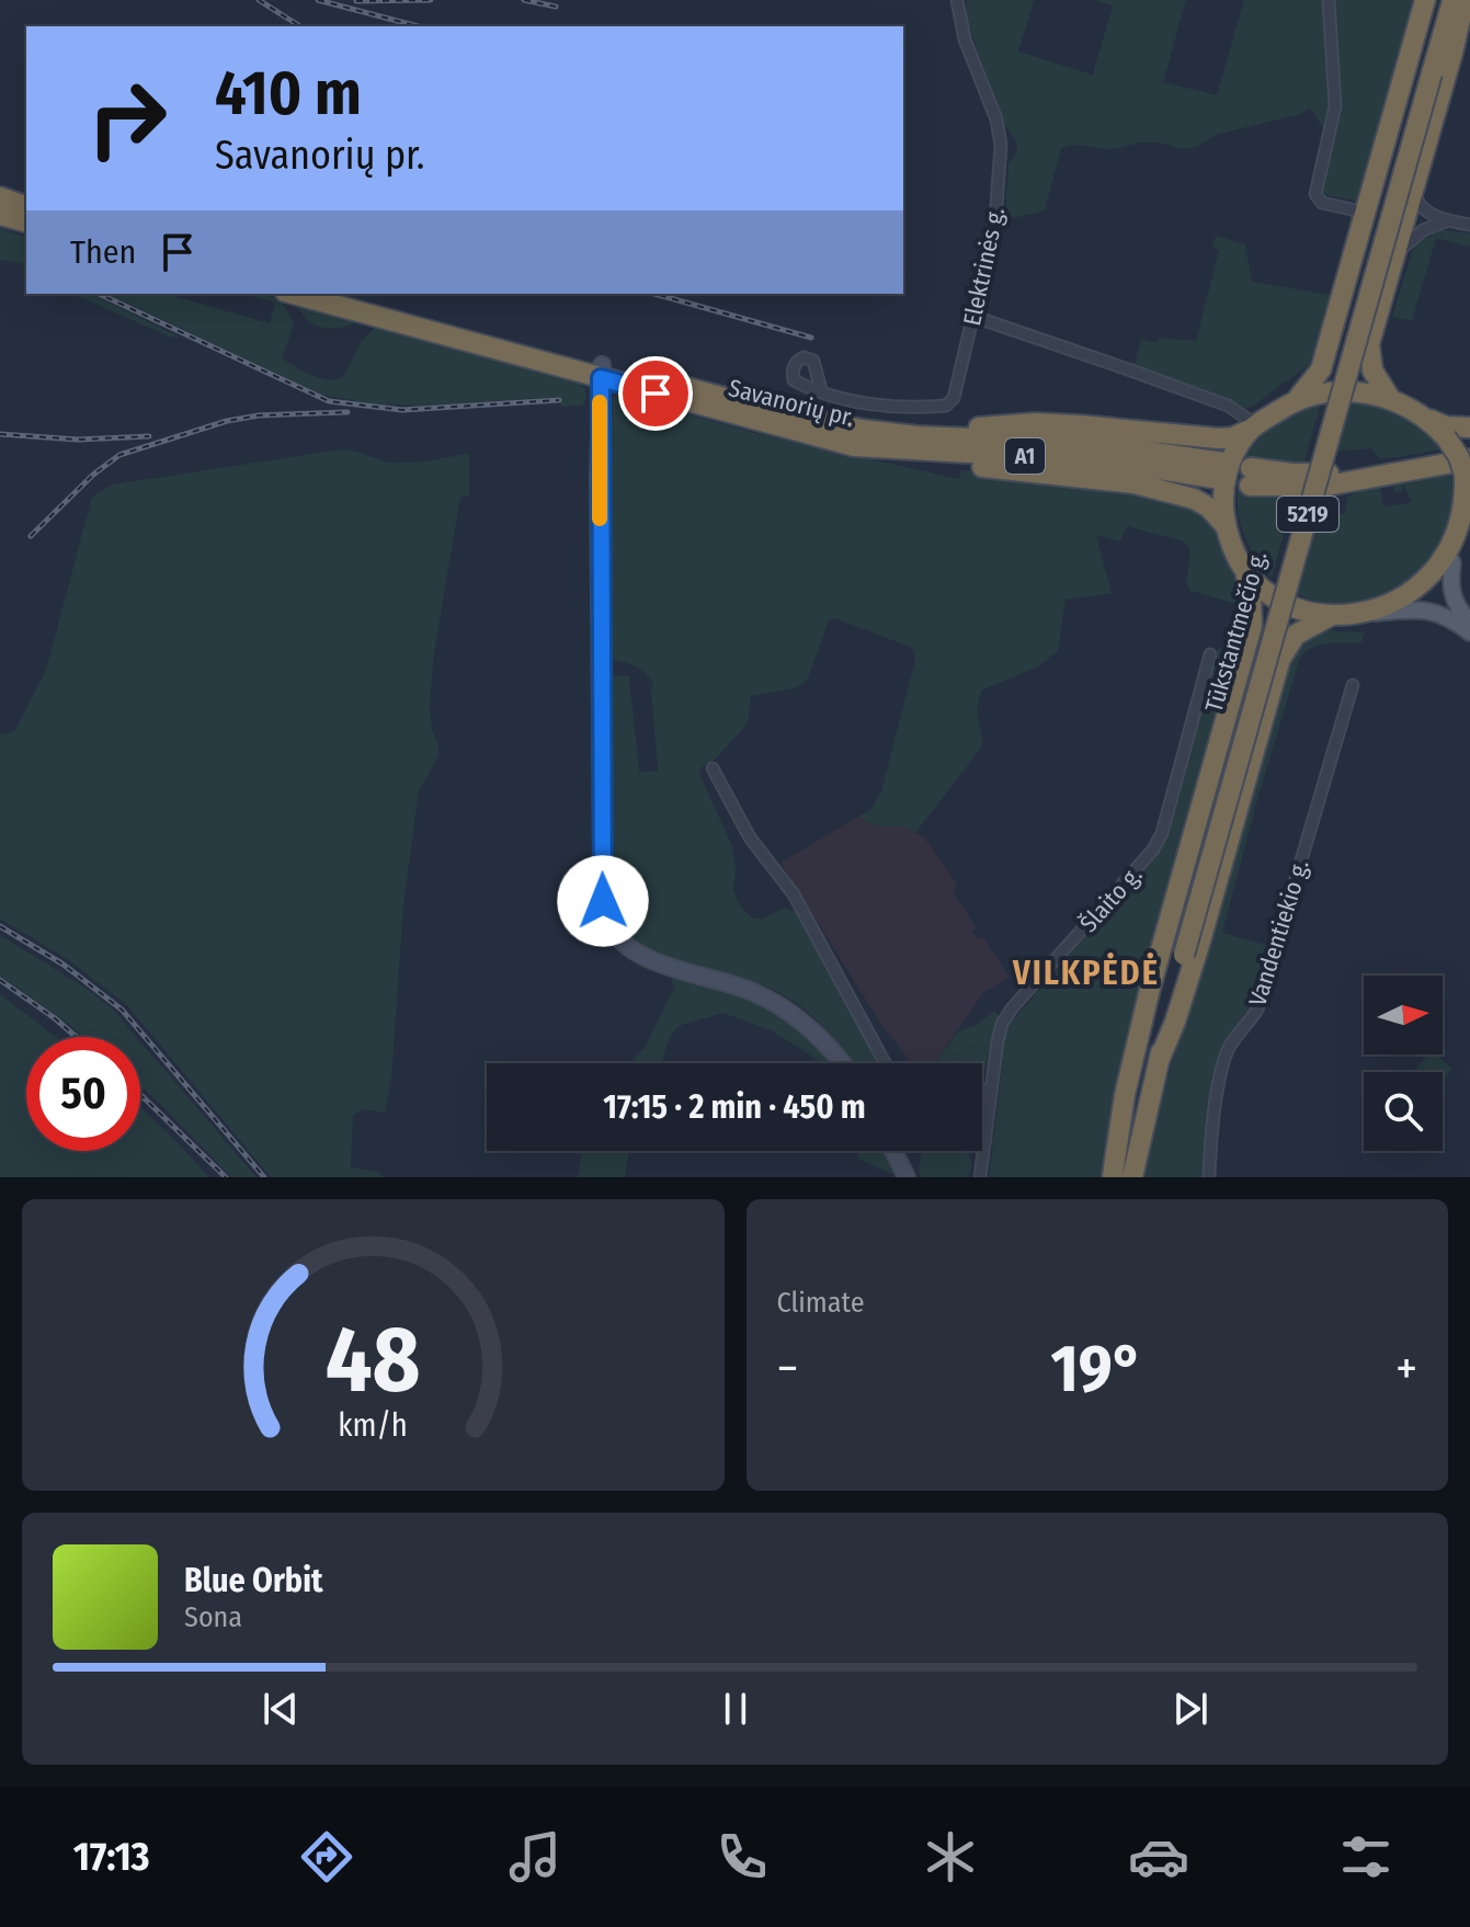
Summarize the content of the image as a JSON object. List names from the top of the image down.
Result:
{
  "streets": {
    "highway": [
      "Savanorių pr.",
      "A1",
      "5219",
      "Tūkstantmečio g."
    ],
    "street": ["Elektrinės g.", "Šlaito g.", "Vandentiekio g."]
  },
  "crossings": [
    ["Savanorių pr.", "A1"]
  ],
  "districts": ["VILKPĖDĖ"],
  "north": "right",
  "page": {
    "turn": ["410 m", "Savanorių pr."],
    "then": "Then",
    "limit": "50",
    "trip": "17:15 · 2 min · 450 m",
    "tile": "Climate",
    "heat": ["−", "19°", "+"],
    "song": ["Blue Orbit", "Sona"],
    "tabs": "17:13",
    "gauge": ["48", "km/h"]
  }
}
